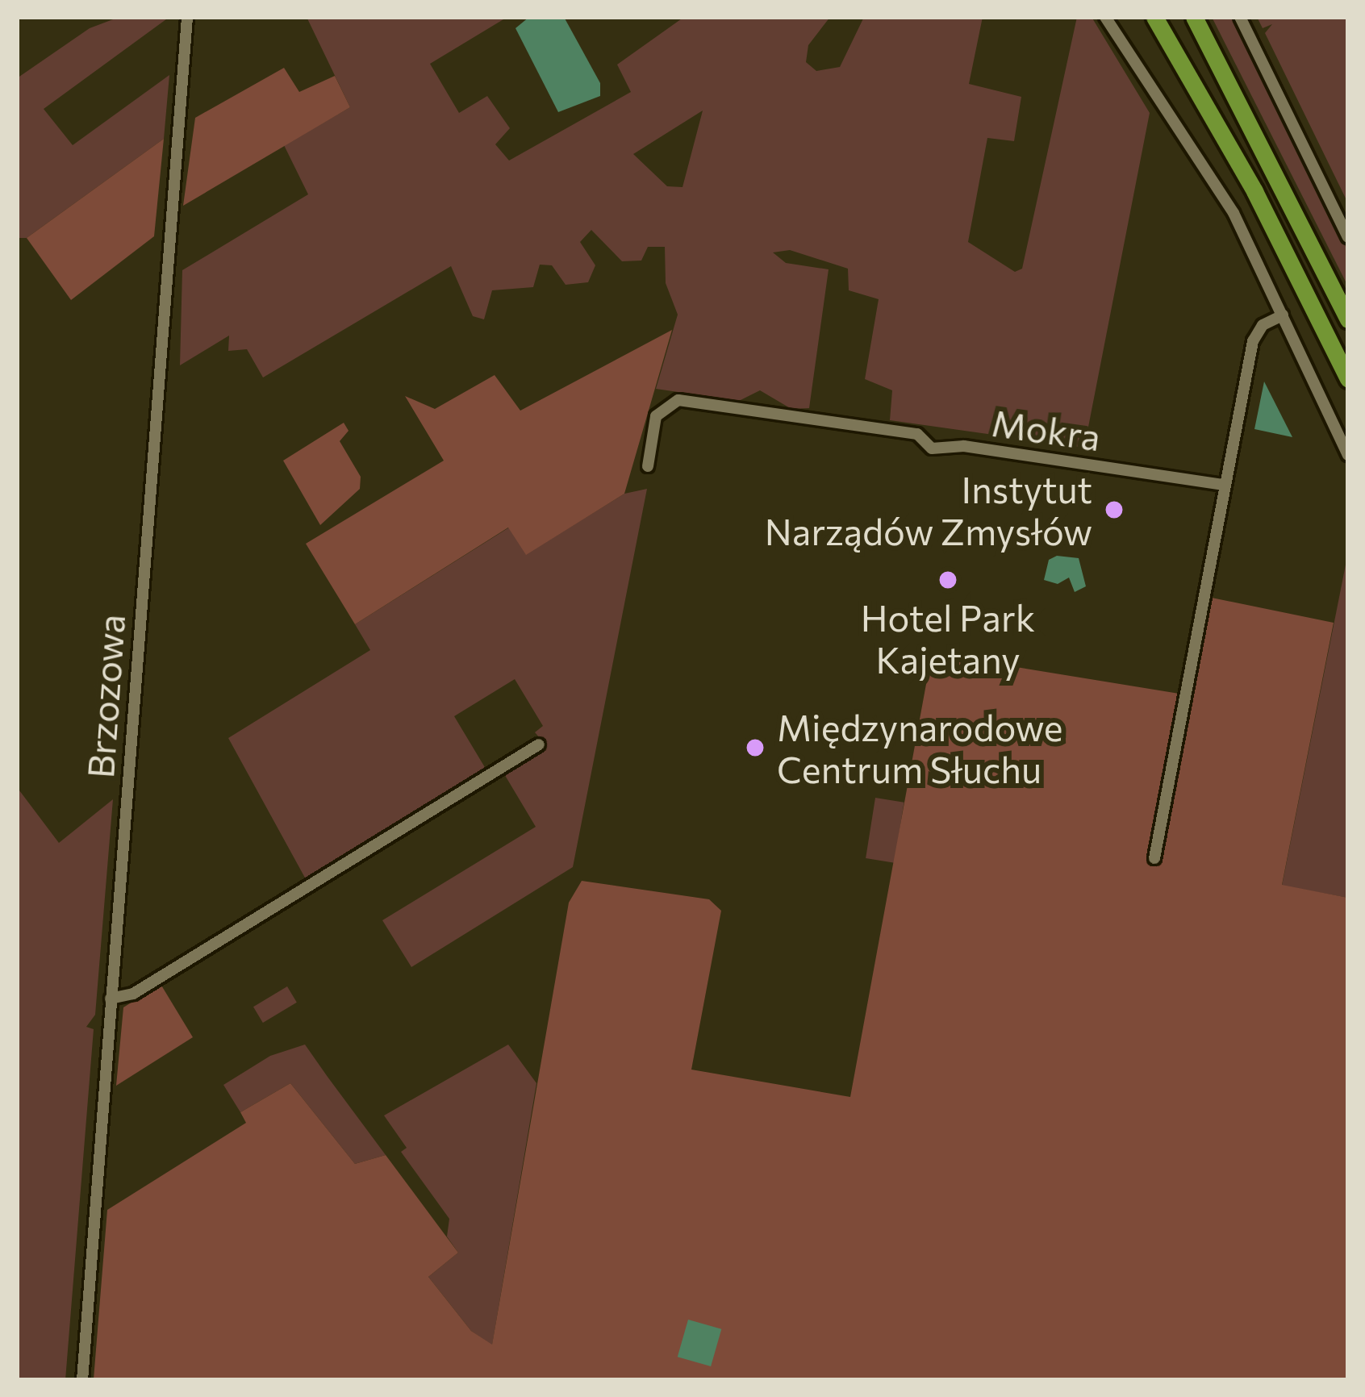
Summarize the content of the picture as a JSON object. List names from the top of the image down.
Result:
{
  "streets": {
    "street": ["Mokra", "Brzozowa"]
  },
  "places": ["Instytut Narządów Zmysłów", "Hotel Park Kajetany", "Międzynarodowe Centrum Słuchu"]
}
